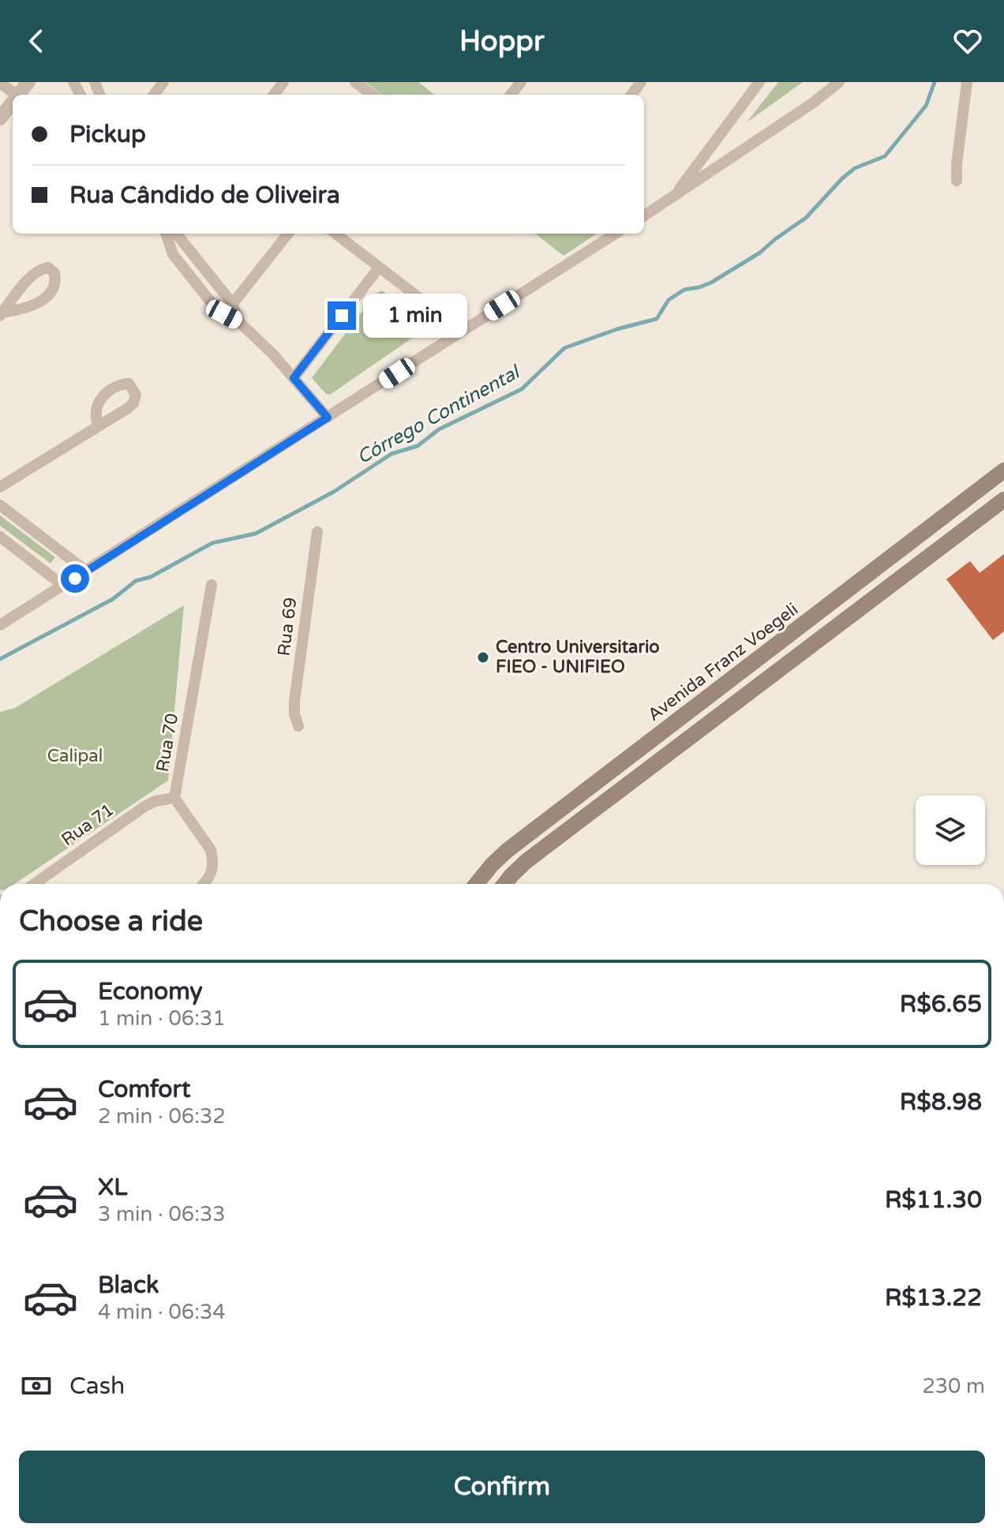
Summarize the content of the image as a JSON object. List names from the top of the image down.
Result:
{
  "streets": {
    "main road": ["Avenida Franz Voegeli"],
    "street": ["Rua 69", "Rua 70", "Rua 71"]
  },
  "crossings": [
    ["Rua 70", "Rua 71"]
  ],
  "water": ["Córrego Continental"],
  "parks": ["Calipal"],
  "places": ["Centro Universitario FIEO - UNIFIEO"],
  "page": {
    "header": "Hoppr",
    "banner": ["Pickup", "Rua Cândido de Oliveira"],
    "bubble": "1 min",
    "heading": "Choose a ride",
    "list": [
      {
        "name": "Economy",
        "note": "1 min · 06:31",
        "value": "R$6.65"
      },
      {
        "name": "Comfort",
        "note": "2 min · 06:32",
        "value": "R$8.98"
      },
      {
        "name": "XL",
        "note": "3 min · 06:33",
        "value": "R$11.30"
      },
      {
        "name": "Black",
        "note": "4 min · 06:34",
        "value": "R$13.22"
      }
    ],
    "pay": ["Cash", "230 m"],
    "buttons": "Confirm"
  }
}
